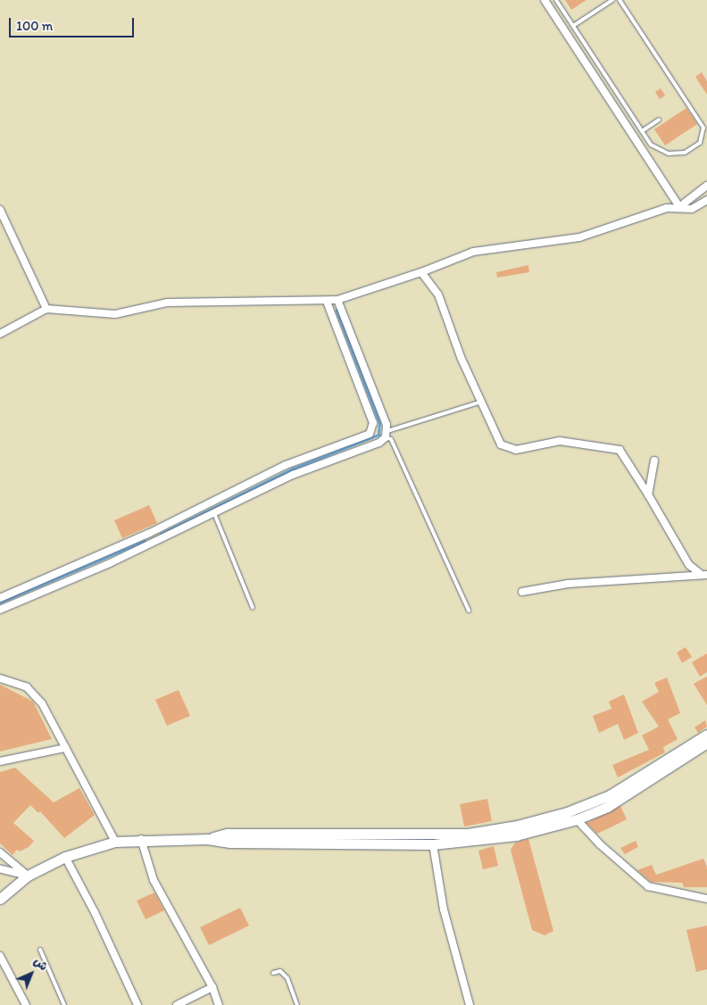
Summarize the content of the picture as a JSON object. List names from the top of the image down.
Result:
{
  "scale_bar": "100 m",
  "north": "top right"
}
